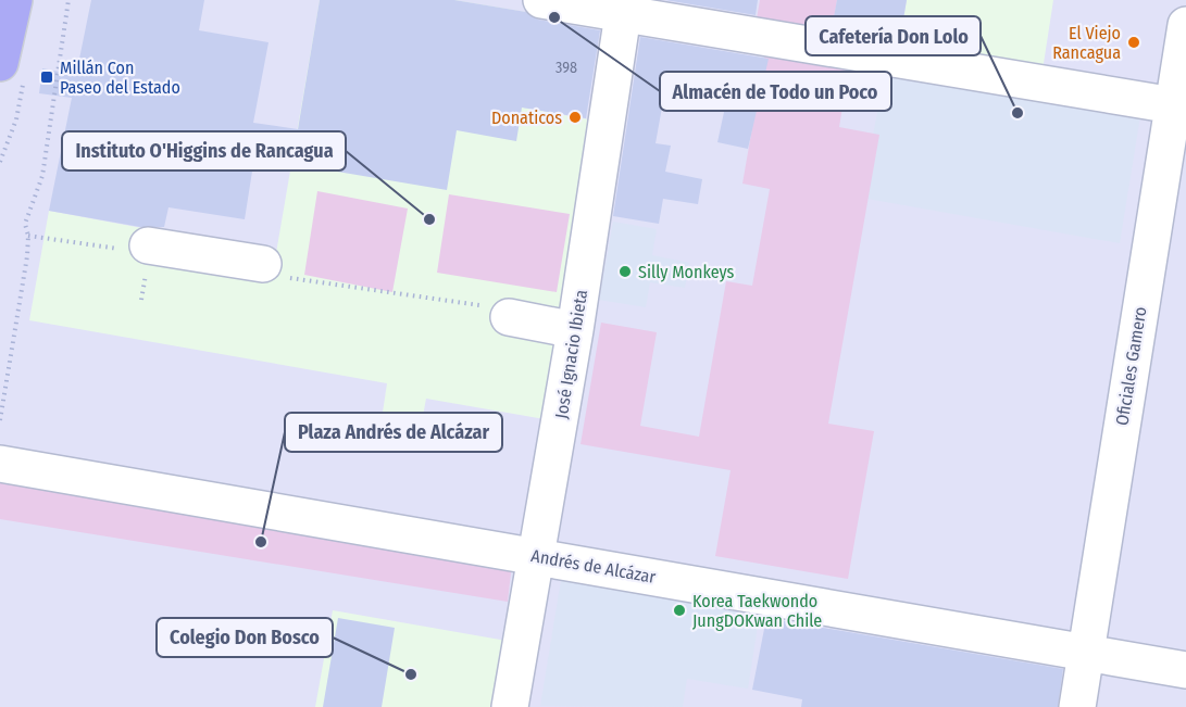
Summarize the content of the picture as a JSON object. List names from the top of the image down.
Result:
{
  "streets": {
    "street": ["José Ignacio Ibieta", "Oficiales Gamero", "Andrés de Alcázar"]
  },
  "crossings": [
    ["José Ignacio Ibieta", "Andrés de Alcázar"],
    ["Oficiales Gamero", "Andrés de Alcázar"]
  ],
  "places": {
    "other": [
      "Almacén de Todo un Poco",
      "El Viejo Rancagua",
      "Cafetería Don Lolo",
      "Donaticos",
      "Instituto O'Higgins de Rancagua",
      "Silly Monkeys",
      "Plaza Andrés de Alcázar",
      "Korea Taekwondo JungDOKwan Chile",
      "Colegio Don Bosco"
    ],
    "transit": ["Millán Con Paseo del Estado"]
  },
  "house_numbers": ["398"]
}
